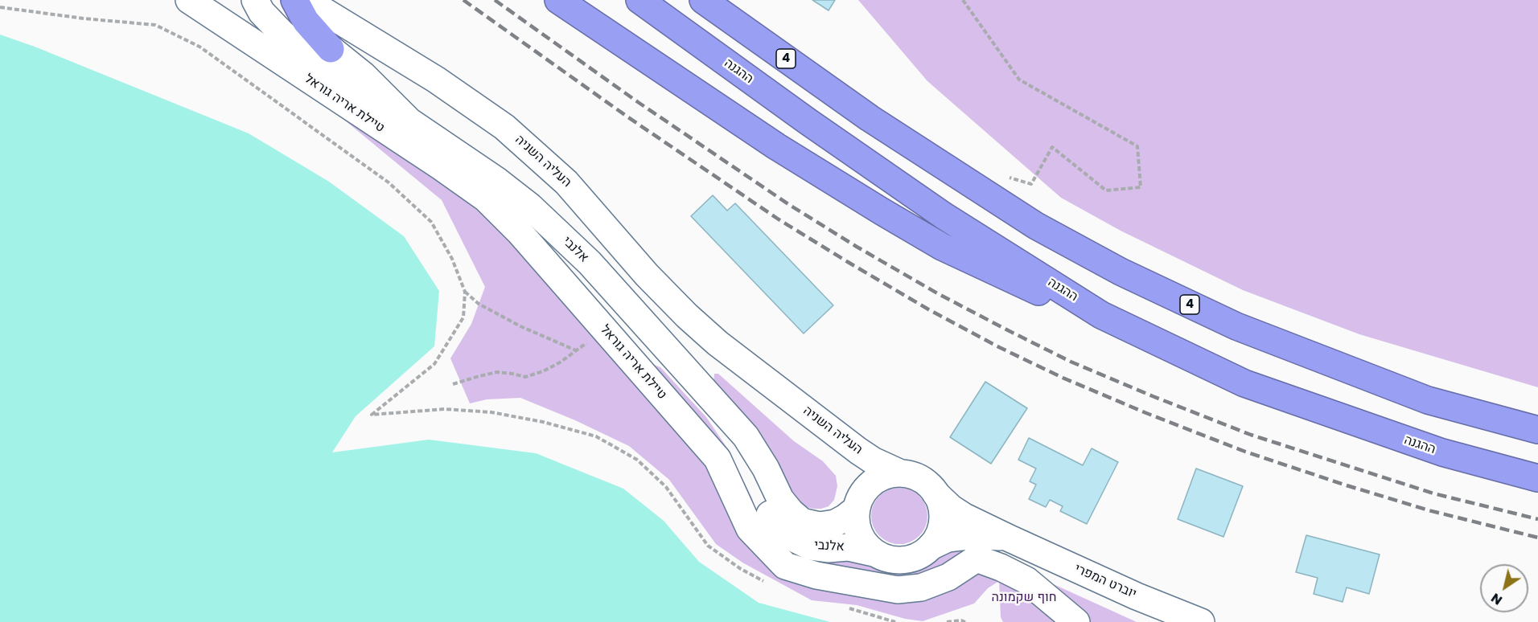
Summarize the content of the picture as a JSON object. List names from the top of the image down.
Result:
{
  "streets": {
    "highway": ["4", "ההגנה"],
    "street": [
      "טיילת אריה גוראל",
      "העליה השניה",
      "אלנבי",
      "יוברט המפרי"
    ]
  },
  "crossings": [
    ["העליה השניה", "אלנבי"],
    ["העליה השניה", "יוברט המפרי"],
    ["אלנבי", "יוברט המפרי"]
  ],
  "parks": ["חוף שקמונה"],
  "north": "bottom left"
}
